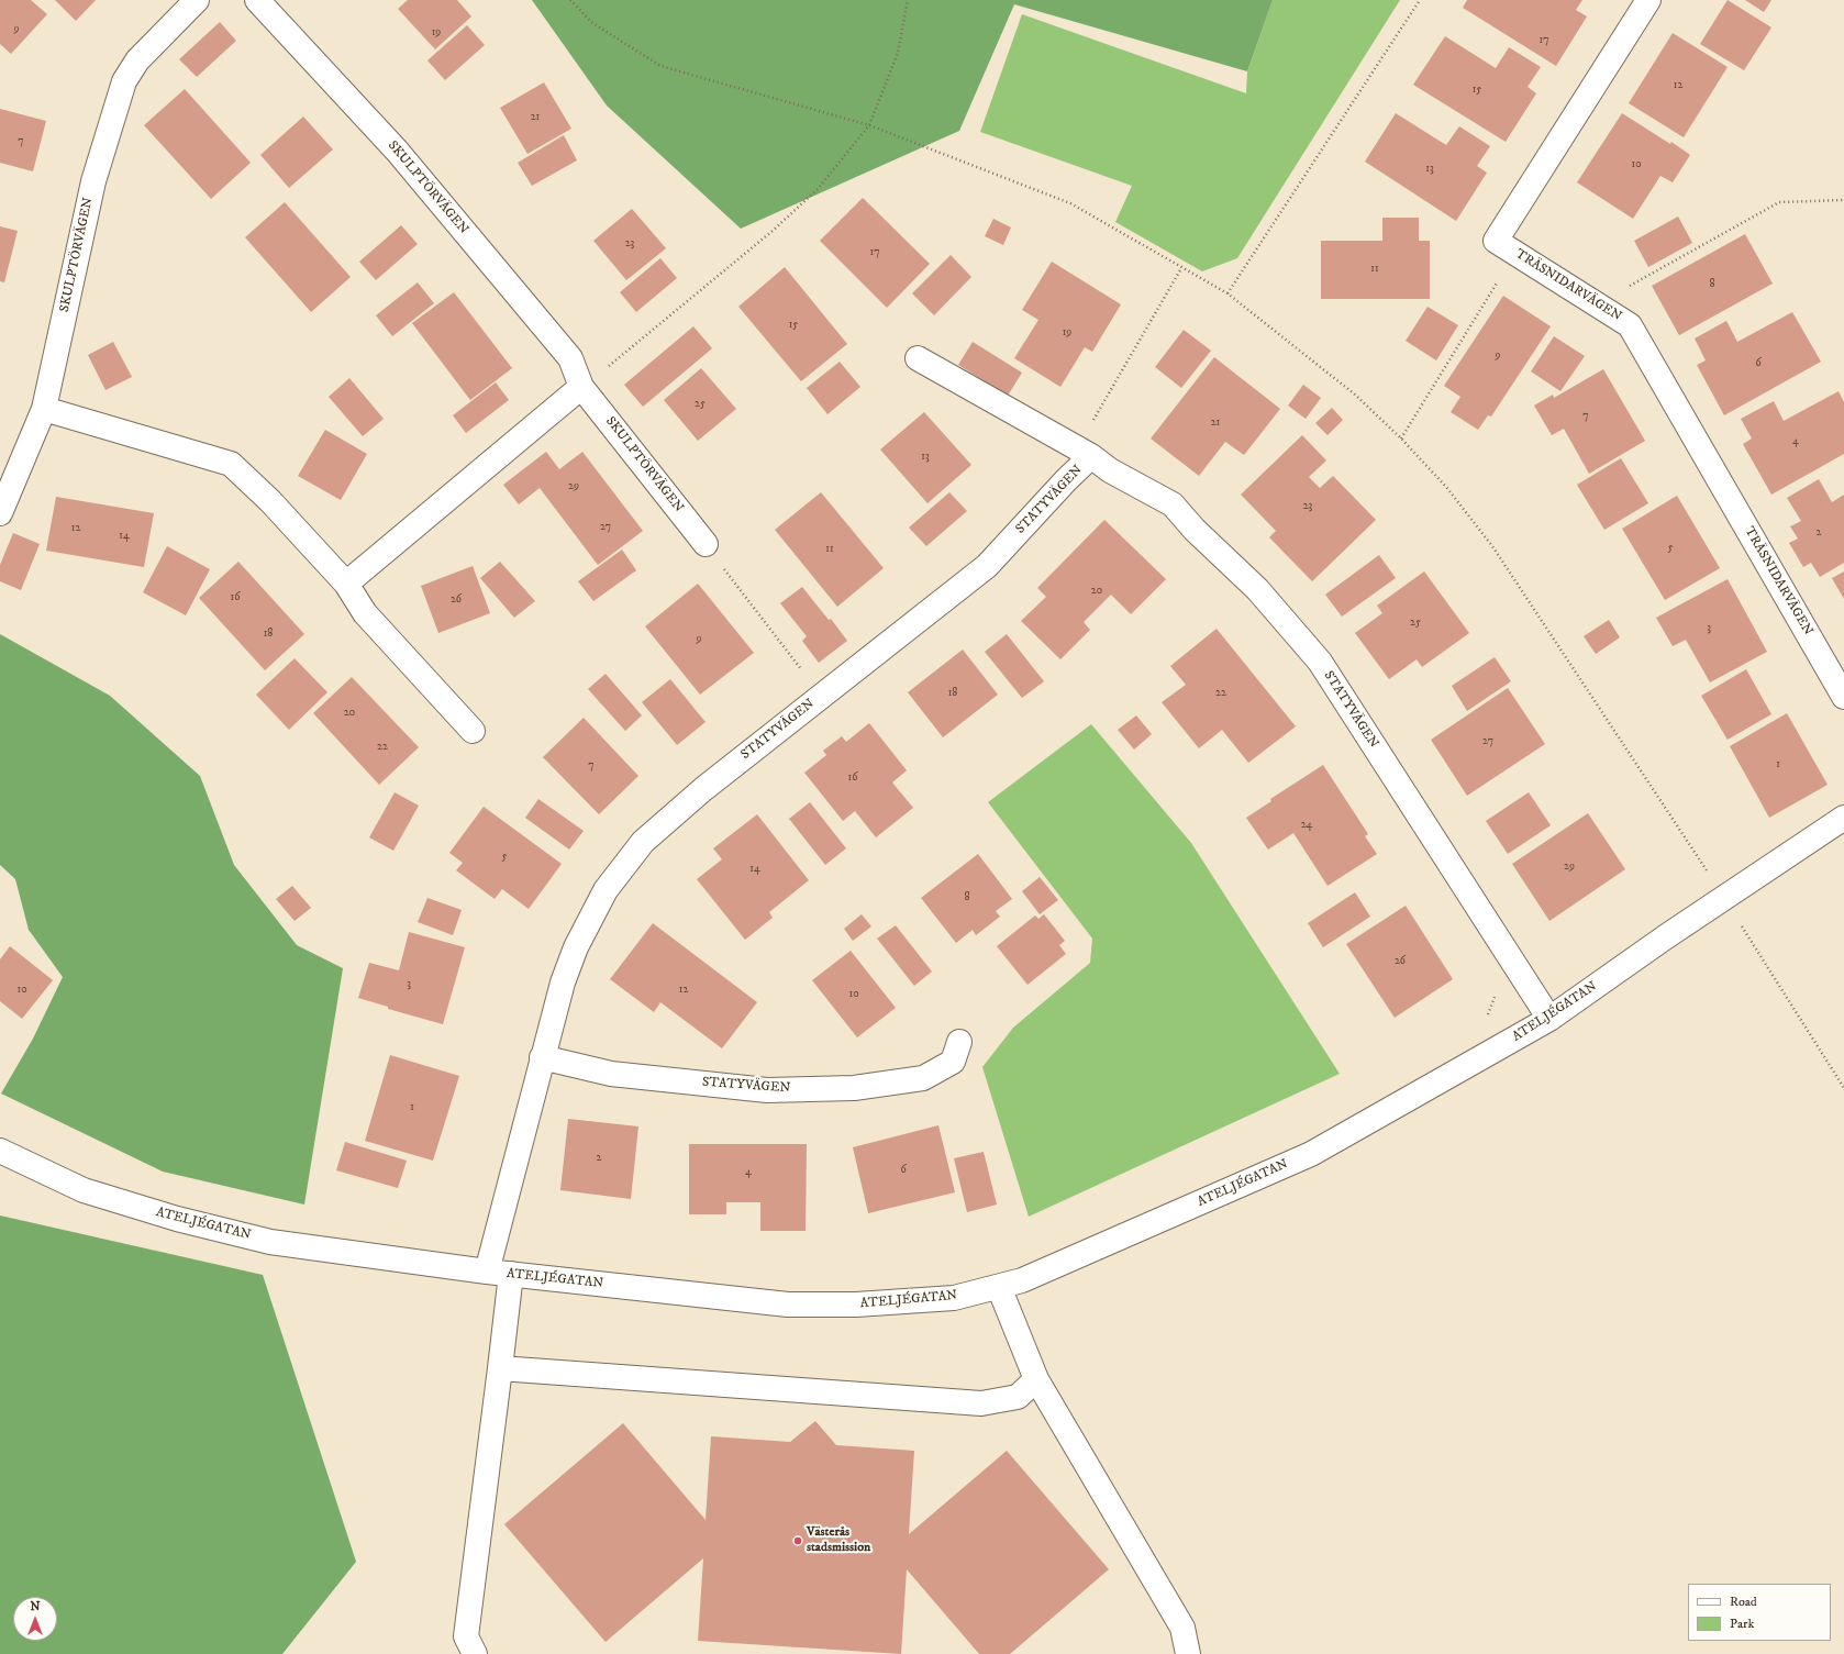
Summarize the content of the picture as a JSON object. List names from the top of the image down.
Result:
{
  "streets": {
    "street": [
      "SKULPTÖRVÄGEN",
      "TRÄSNIDARVÄGEN",
      "STATYVÄGEN",
      "ATELJÉGATAN"
    ]
  },
  "crossings": [
    ["STATYVÄGEN", "ATELJÉGATAN"]
  ],
  "places": ["Västerås stadsmission"],
  "house_numbers": [
    "9",
    "19",
    "17",
    "12",
    "15",
    "21",
    "7",
    "10",
    "13",
    "23",
    "17",
    "11",
    "8",
    "15",
    "19",
    "9",
    "6",
    "25",
    "7",
    "21",
    "4",
    "13",
    "29",
    "23",
    "27",
    "12",
    "2",
    "14",
    "5",
    "11",
    "20",
    "16",
    "26",
    "25",
    "3",
    "18",
    "9",
    "18",
    "22",
    "20",
    "27",
    "22",
    "1",
    "7",
    "16",
    "24",
    "5",
    "29",
    "14",
    "8",
    "26",
    "3",
    "10",
    "12",
    "10",
    "1",
    "2",
    "6",
    "4"
  ],
  "legend": ["Road", "Park"],
  "north": "top"
}
